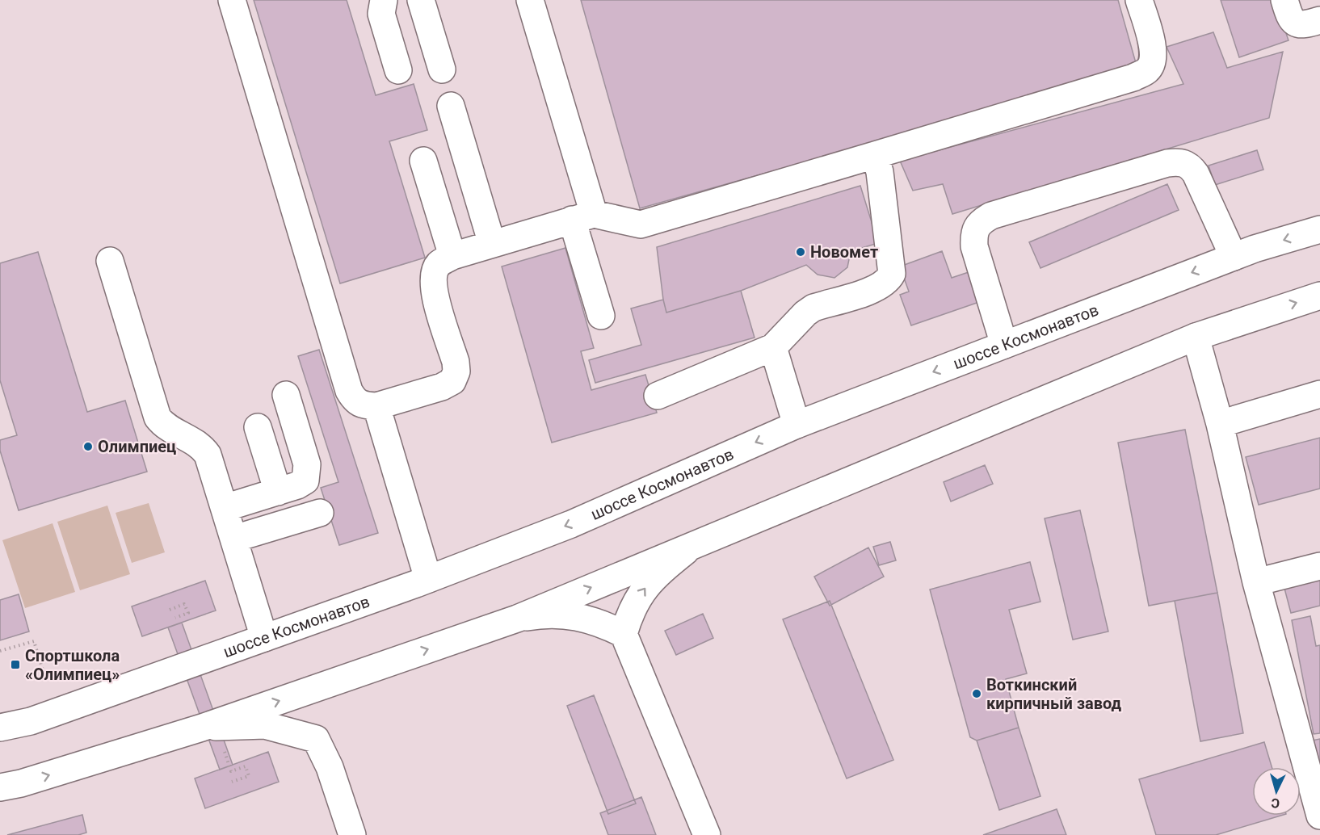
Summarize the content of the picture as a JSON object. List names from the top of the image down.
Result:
{
  "streets": {
    "main road": ["шоссе Космонавтов"]
  },
  "places": {
    "other": ["Новомет", "Олимпиец", "Воткинский кирпичный завод"],
    "transit": ["Спортшкола «Олимпиец»"]
  },
  "north": "bottom"
}
